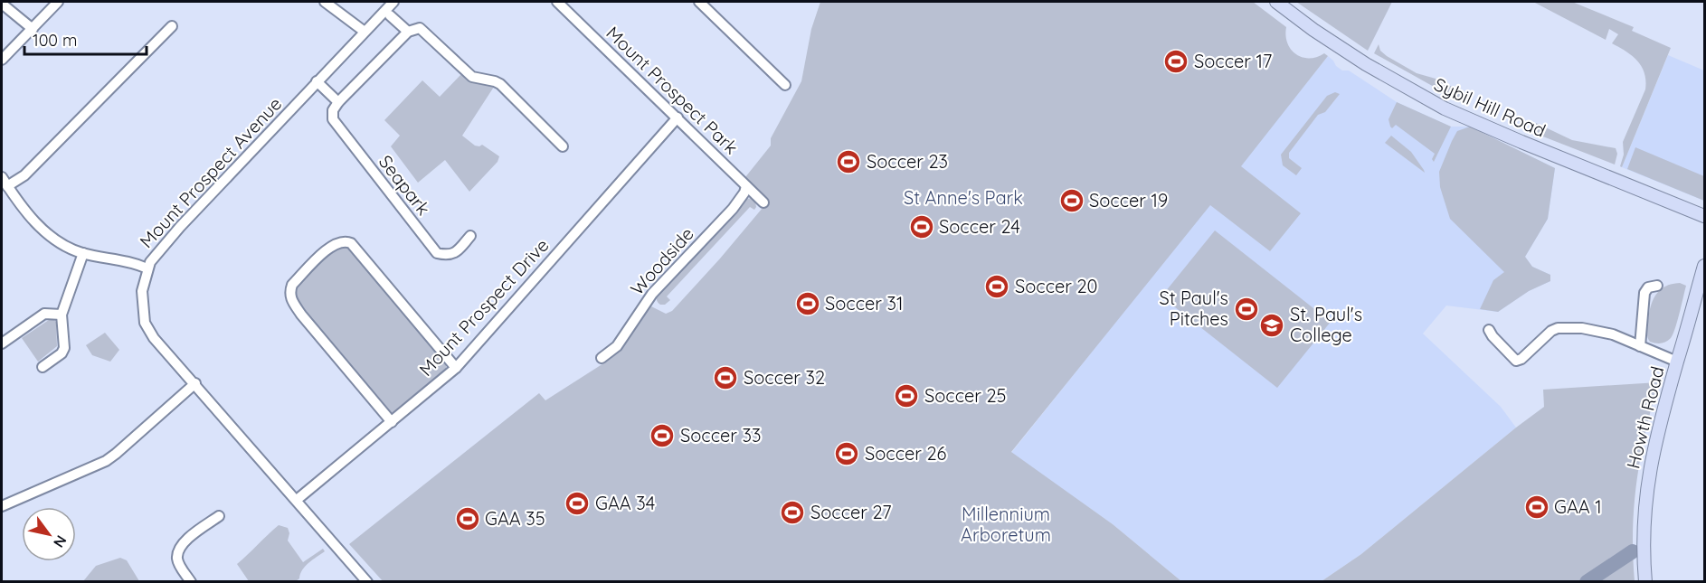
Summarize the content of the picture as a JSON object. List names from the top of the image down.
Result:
{
  "streets": {
    "main road": ["Sybil Hill Road", "Howth Road"],
    "street": [
      "Mount Prospect Park",
      "Mount Prospect Avenue",
      "Seapark",
      "Woodside",
      "Mount Prospect Drive"
    ]
  },
  "crossings": [
    ["Mount Prospect Park", "Woodside"],
    ["Mount Prospect Park", "Mount Prospect Drive"],
    ["Mount Prospect Avenue", "Mount Prospect Drive"]
  ],
  "parks": ["St Anne's Park", "Millennium Arboretum"],
  "places": {
    "sports": [
      "Soccer 17",
      "Soccer 23",
      "Soccer 19",
      "Soccer 24",
      "Soccer 20",
      "Soccer 31",
      "St Paul's Pitches",
      "Soccer 32",
      "Soccer 25",
      "Soccer 33",
      "Soccer 26",
      "GAA 34",
      "GAA 1",
      "Soccer 27",
      "GAA 35"
    ],
    "school or university": ["St. Paul's College"]
  },
  "scale_bar": "100 m",
  "north": "bottom right"
}
